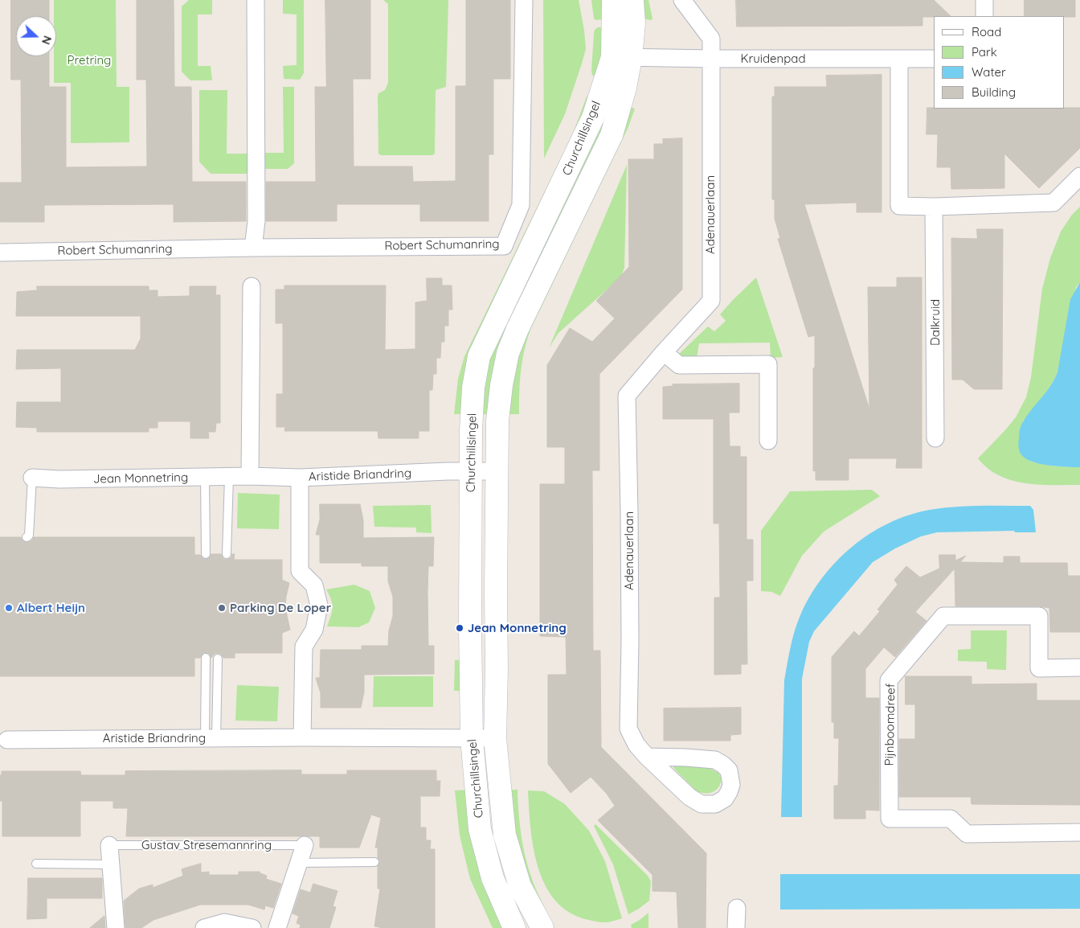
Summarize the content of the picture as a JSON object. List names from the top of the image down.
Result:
{
  "streets": {
    "street": [
      "Kruidenpad",
      "Churchillsingel",
      "Adenauerlaan",
      "Robert Schumanring",
      "Dalkruid",
      "Aristide Briandring",
      "Jean Monnetring",
      "Pijnboomdreef",
      "Gustav Stresemannring"
    ]
  },
  "crossings": [
    ["Kruidenpad", "Churchillsingel"],
    ["Kruidenpad", "Adenauerlaan"],
    ["Churchillsingel", "Aristide Briandring"],
    ["Aristide Briandring", "Jean Monnetring"]
  ],
  "parks": ["Pretring"],
  "places": ["Albert Heijn", "Parking De Loper", "Jean Monnetring"],
  "legend": [
    "Road",
    "Park",
    "Water",
    "Building"
  ],
  "north": "right"
}
